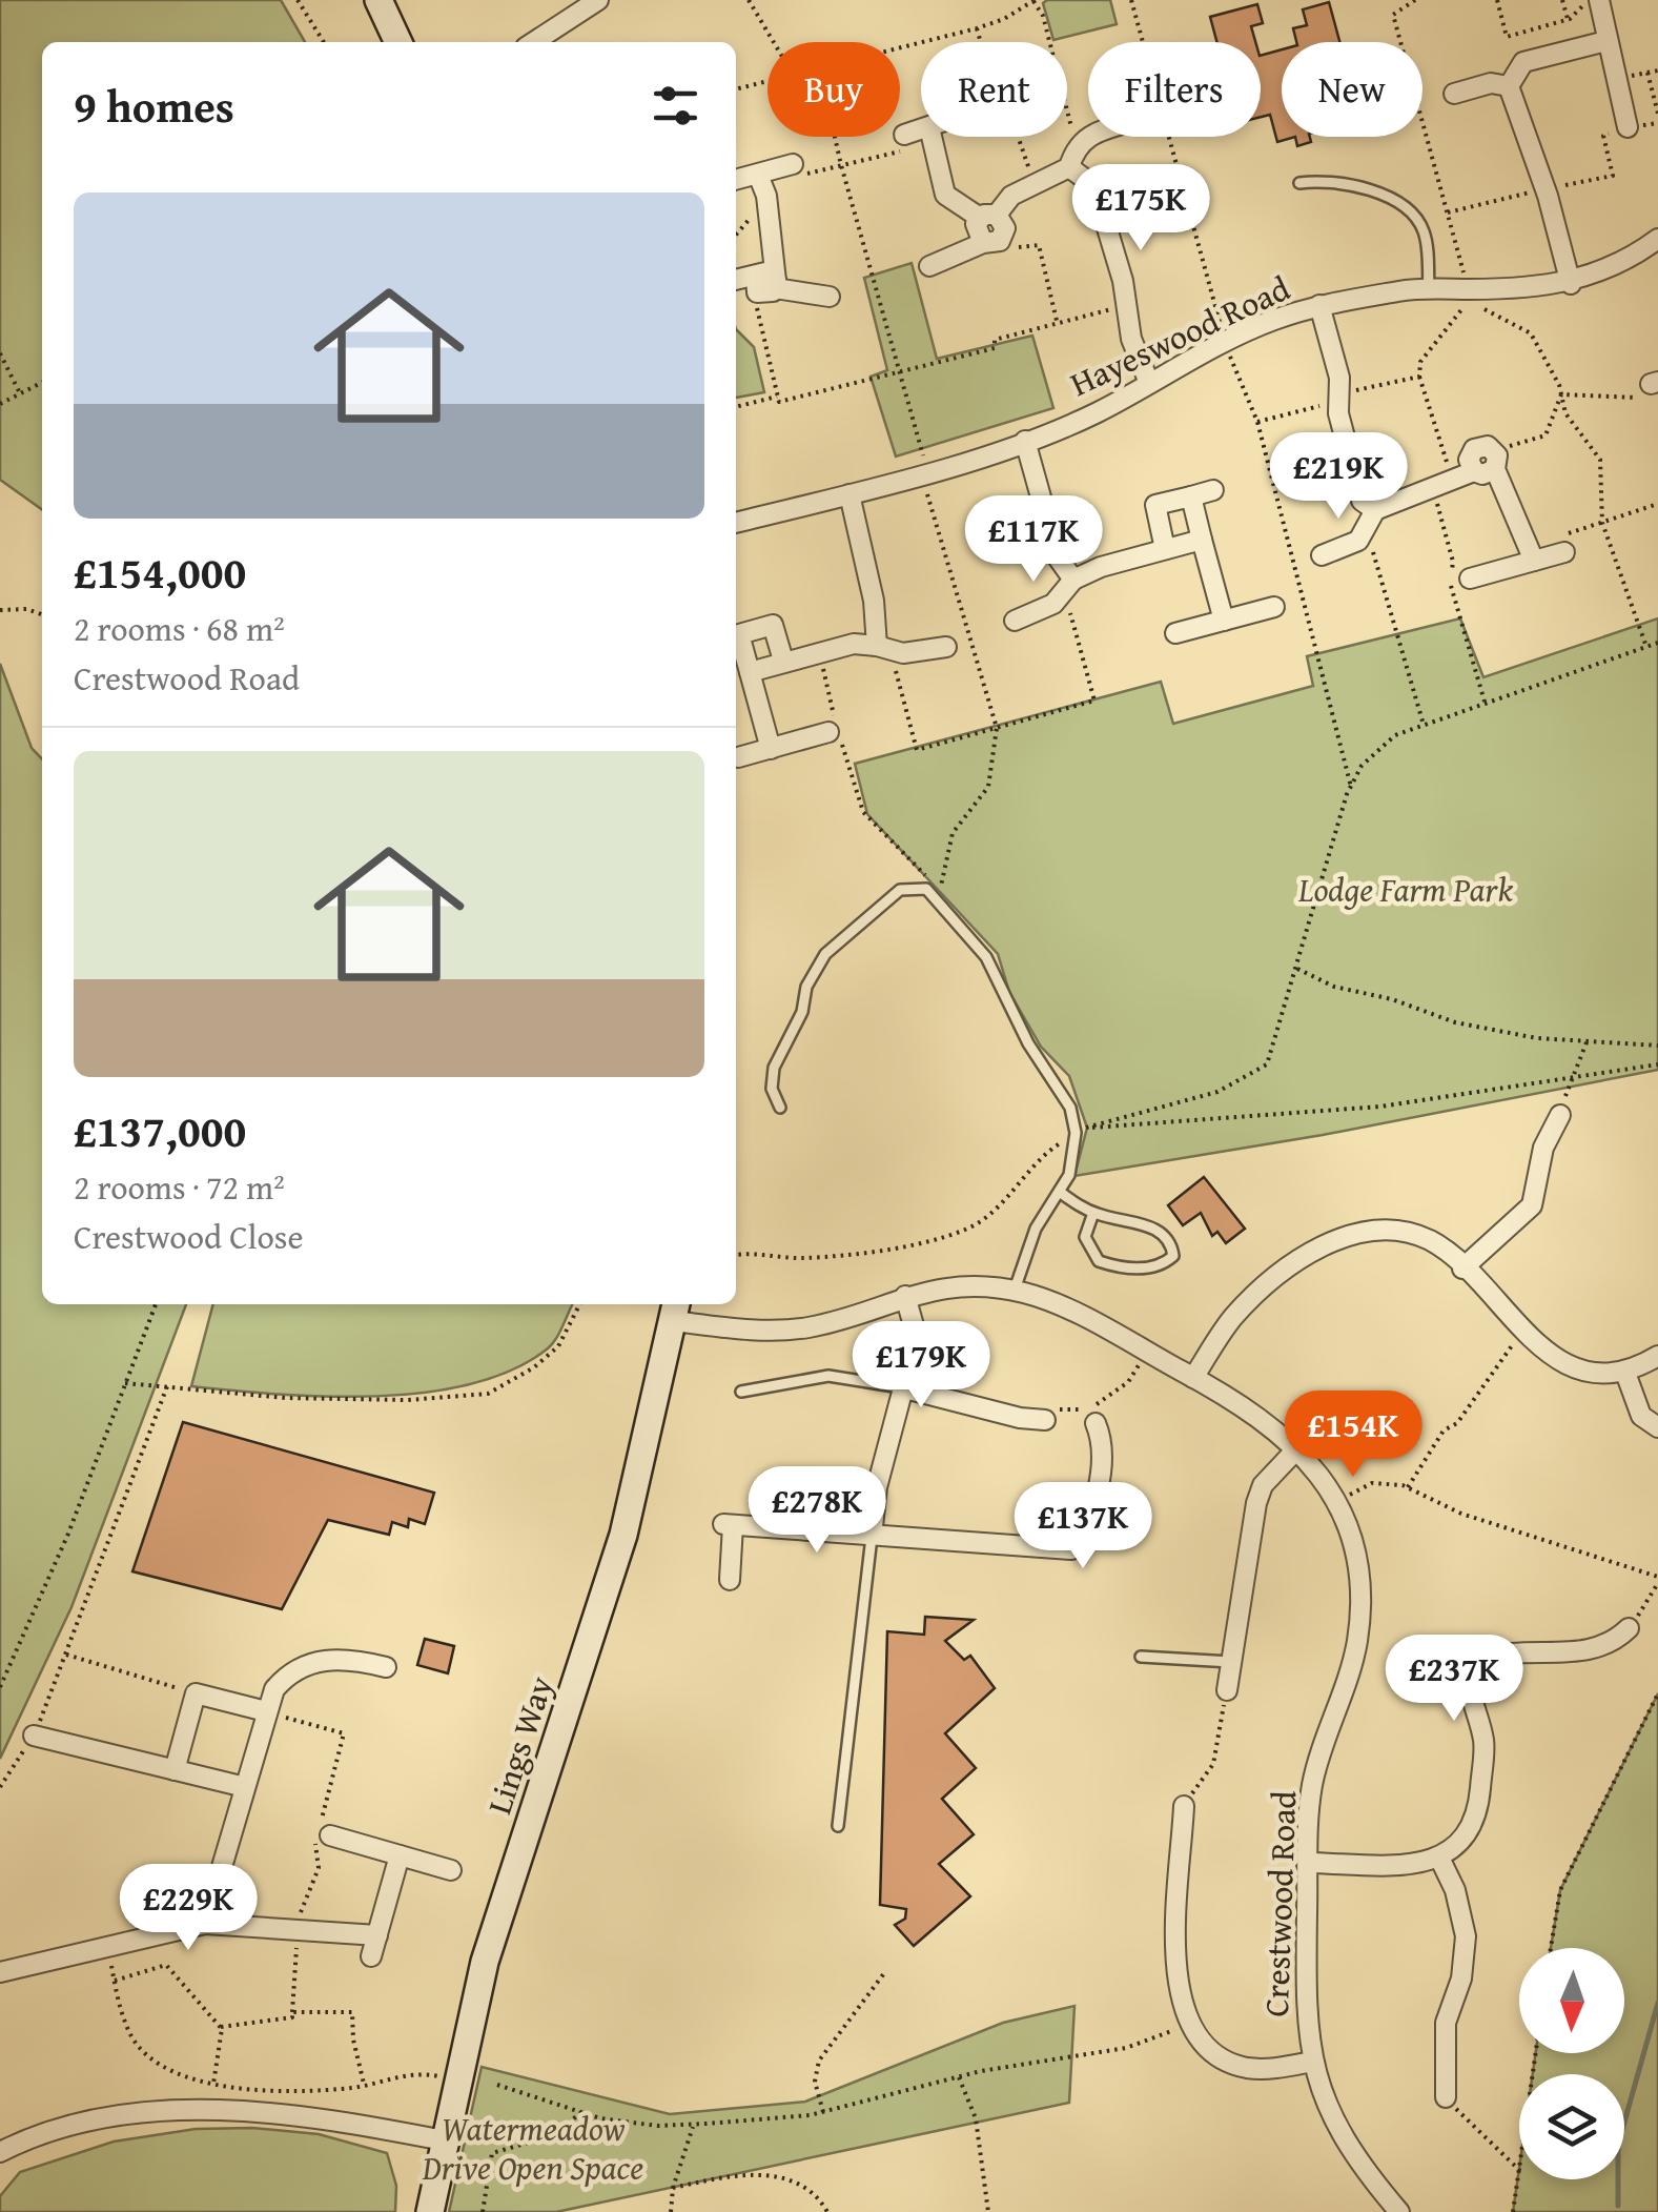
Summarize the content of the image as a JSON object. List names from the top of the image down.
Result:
{
  "streets": {
    "street": ["Hayeswood Road", "Lings Way", "Crestwood Road"]
  },
  "crossings": [
    ["Lings Way", "Crestwood Road"]
  ],
  "parks": ["Lodge Farm Park", "Watermeadow Drive Open Space"],
  "north": "bottom",
  "page": {
    "chip": [
      "Buy",
      "Rent",
      "Filters",
      "New"
    ],
    "heading": "9 homes",
    "price": [
      "£175K",
      "£219K",
      "£117K",
      "£179K",
      "£154K",
      "£278K",
      "£137K",
      "£237K",
      "£229K"
    ],
    "list": [
      {
        "name": "£154,000",
        "note": "2 rooms · 68 m² · Crestwood Road"
      },
      {
        "name": "£137,000",
        "note": "2 rooms · 72 m² · Crestwood Close"
      }
    ]
  }
}
